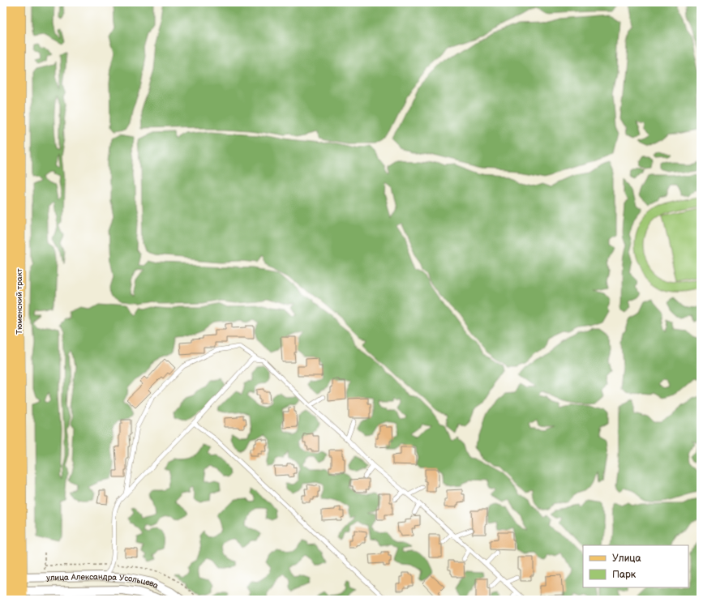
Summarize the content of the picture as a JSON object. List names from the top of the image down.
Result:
{
  "streets": {
    "main road": ["Тюменский тракт"],
    "street": ["улица Александра Усольцева"]
  },
  "crossings": [
    ["Тюменский тракт", "улица Александра Усольцева"]
  ],
  "legend": ["Улица", "Парк"]
}
